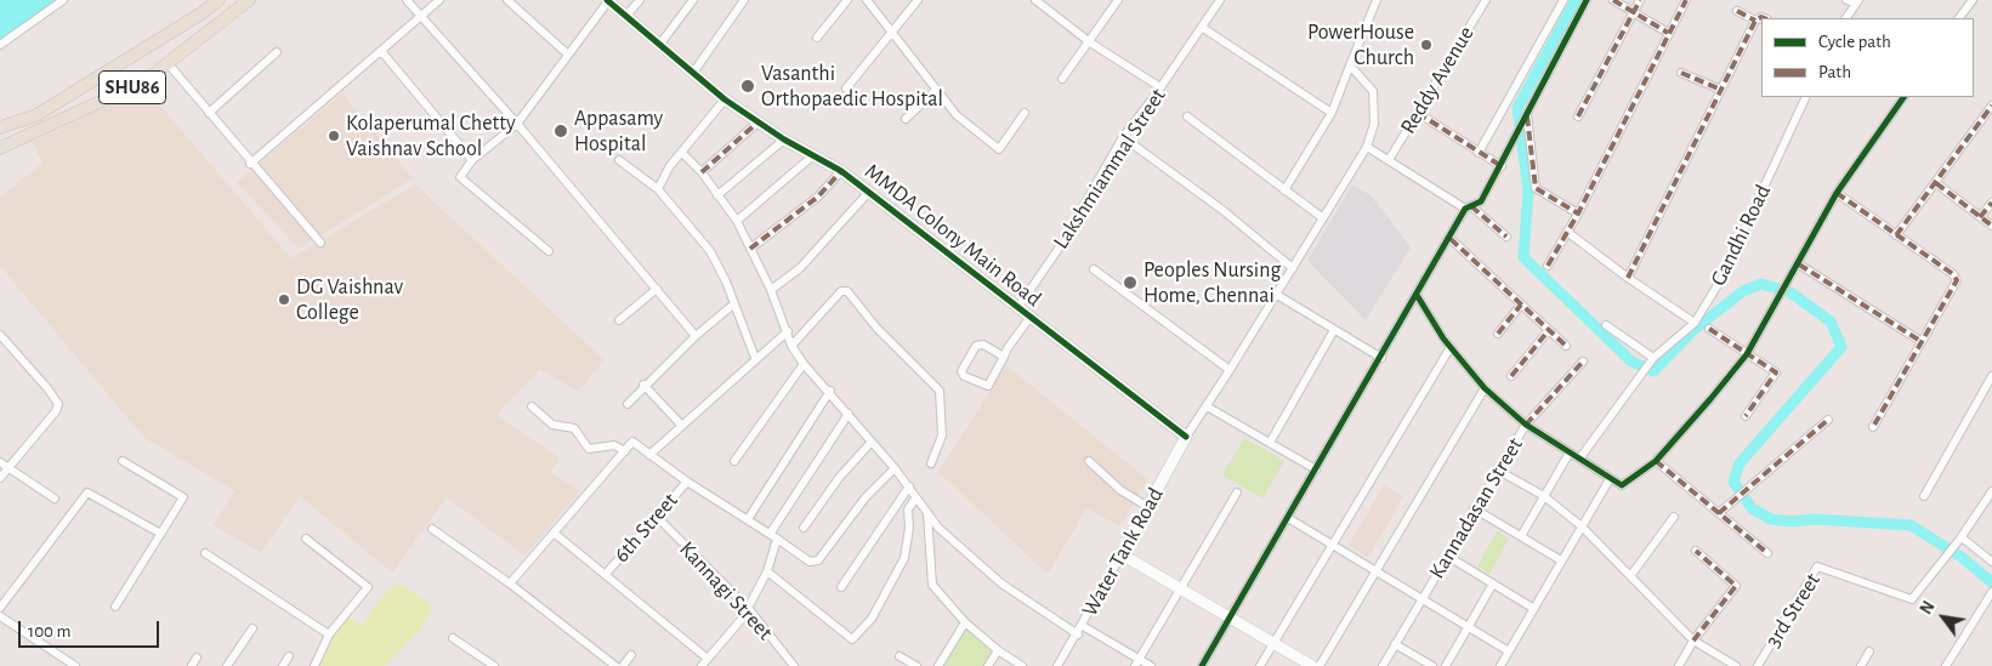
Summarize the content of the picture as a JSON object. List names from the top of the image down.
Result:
{
  "streets": {
    "main road": ["SHU86"],
    "street": [
      "Reddy Avenue",
      "Lakshmiammal Street",
      "MMDA Colony Main Road",
      "Gandhi Road",
      "Kannadasan Street",
      "6th Street",
      "Water Tank Road",
      "Kannagi Street",
      "3rd Street"
    ]
  },
  "crossings": [
    ["Lakshmiammal Street", "MMDA Colony Main Road"],
    ["MMDA Colony Main Road", "Water Tank Road"],
    ["6th Street", "Kannagi Street"]
  ],
  "places": [
    "PowerHouse Church",
    "Vasanthi Orthopaedic Hospital",
    "Appasamy Hospital",
    "Kolaperumal Chetty Vaishnav School",
    "Peoples Nursing Home, Chennai",
    "DG Vaishnav College"
  ],
  "legend": ["Cycle path", "Path"],
  "scale_bar": "100 m",
  "north": "top left"
}
